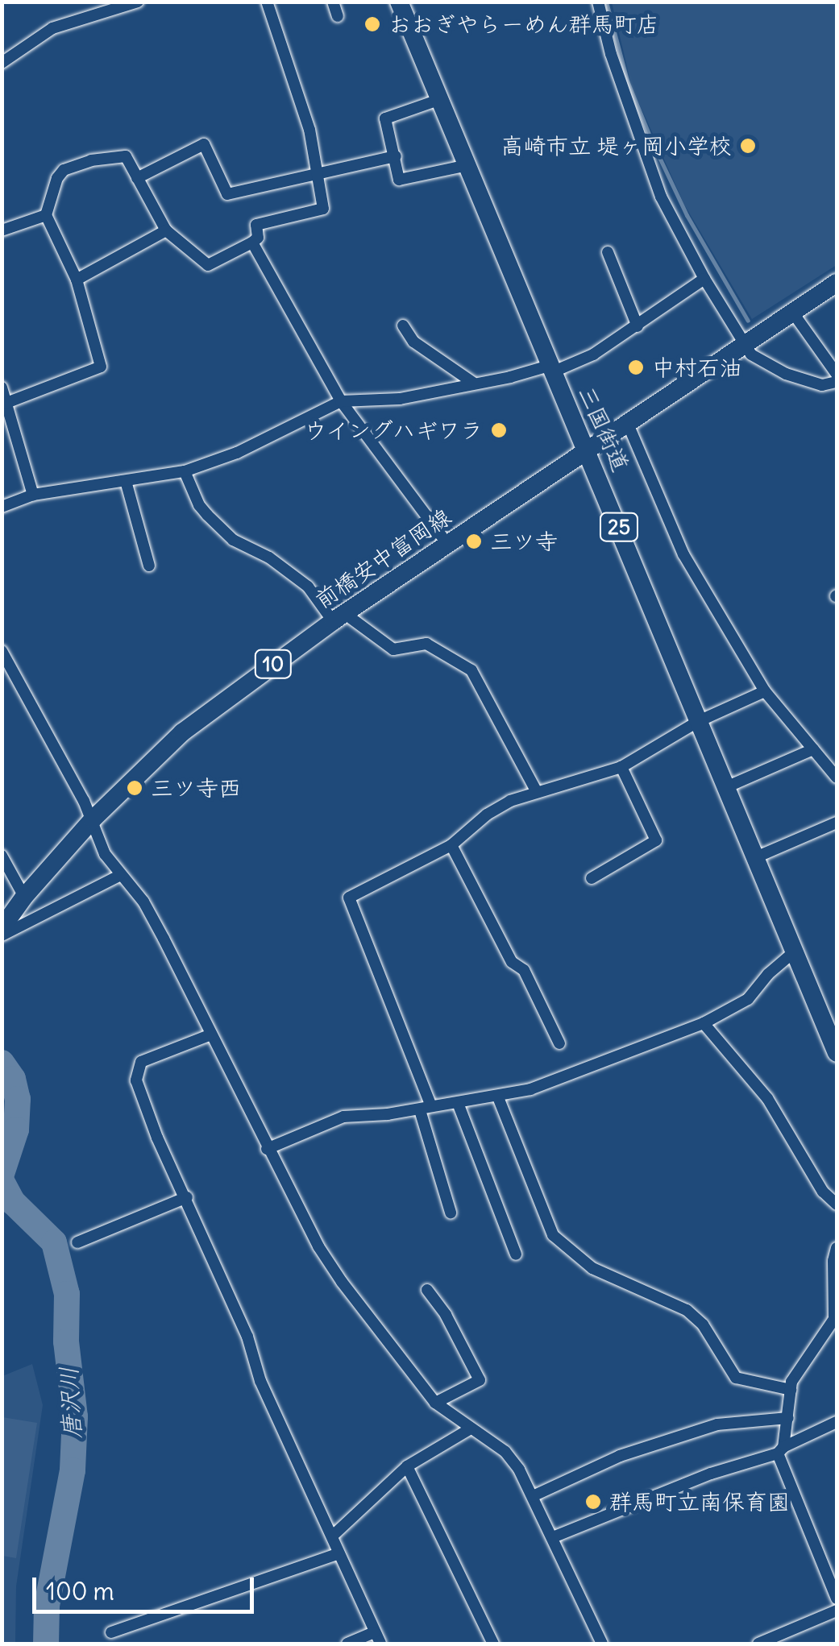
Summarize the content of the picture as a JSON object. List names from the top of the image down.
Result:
{
  "streets": {
    "main road": [
      "三国街道",
      "25",
      "前橋安中富岡線",
      "10"
    ]
  },
  "crossings": [
    ["三国街道", "前橋安中富岡線"]
  ],
  "water": ["唐沢川"],
  "places": [
    "おおぎやらーめん群馬町店",
    "高崎市立 堤ヶ岡小学校",
    "中村石油",
    "ウイングハギワラ",
    "三ツ寺",
    "三ツ寺西",
    "群馬町立南保育園"
  ],
  "scale_bar": "100 m"
}
